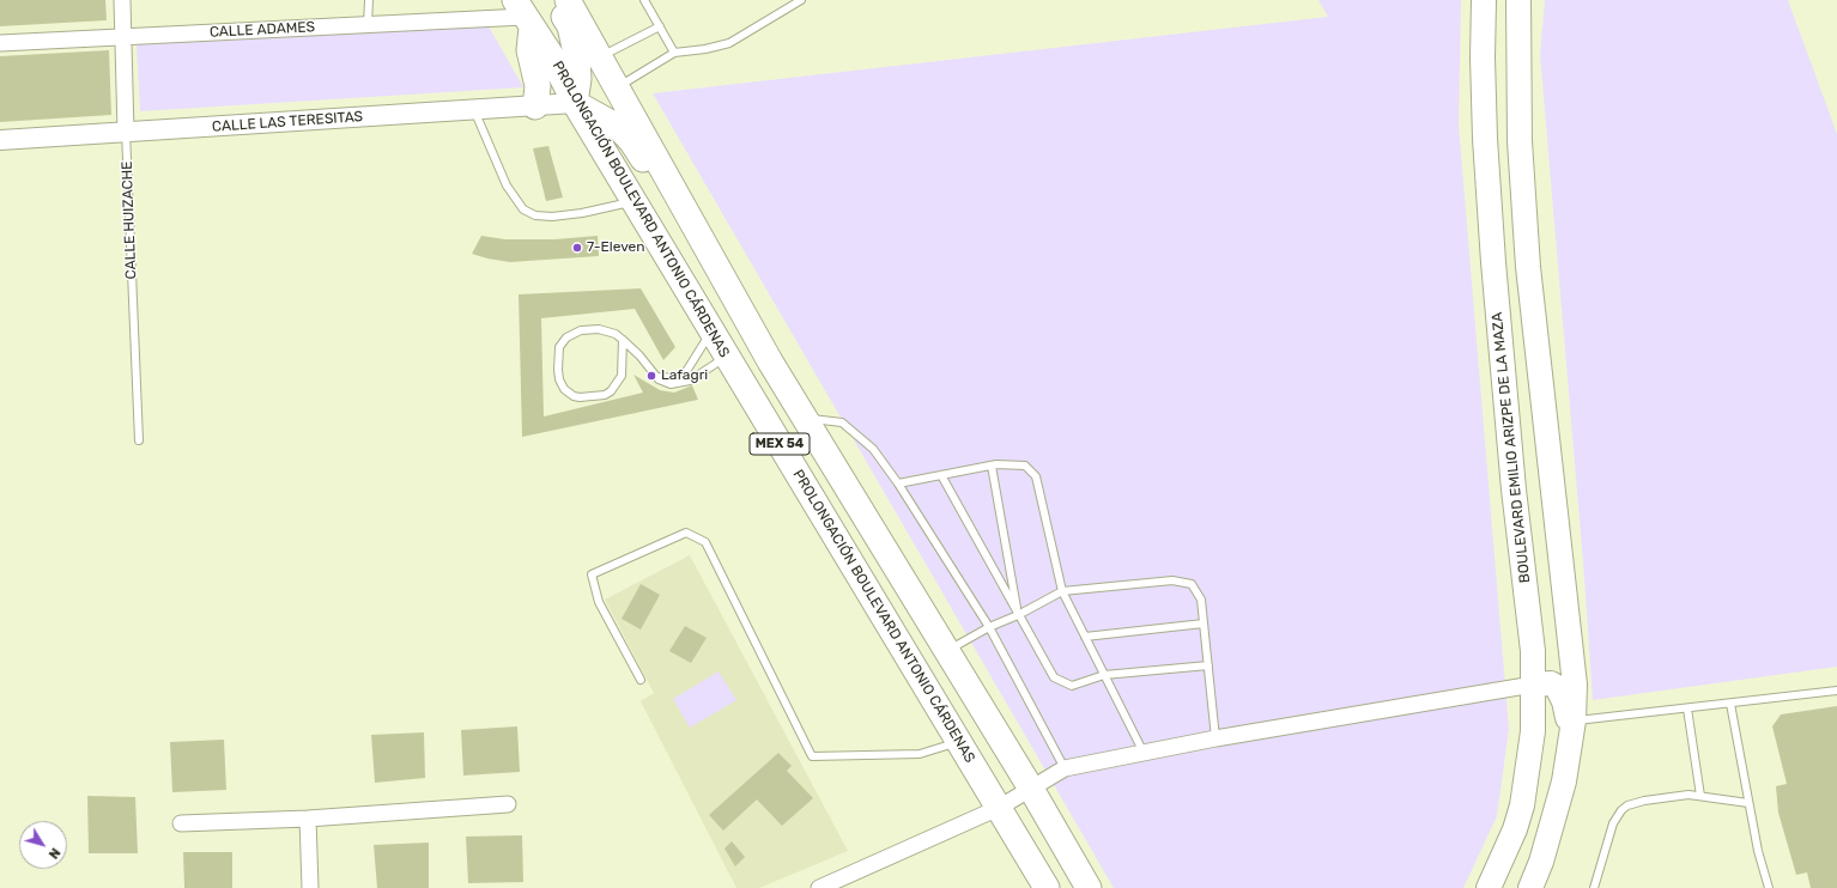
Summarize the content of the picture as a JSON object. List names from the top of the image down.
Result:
{
  "streets": {
    "highway": ["PROLONGACIÓN BOULEVARD ANTONIO CÁRDENAS", "MEX 54"],
    "main road": ["BOULEVARD EMILIO ARIZPE DE LA MAZA"],
    "street": ["CALLE ADAMES", "CALLE LAS TERESITAS", "CALLE HUIZACHE"]
  },
  "crossings": [
    ["CALLE ADAMES", "PROLONGACIÓN BOULEVARD ANTONIO CÁRDENAS"],
    ["CALLE ADAMES", "CALLE HUIZACHE"],
    ["CALLE LAS TERESITAS", "PROLONGACIÓN BOULEVARD ANTONIO CÁRDENAS"],
    ["CALLE LAS TERESITAS", "CALLE HUIZACHE"]
  ],
  "places": ["7-Eleven", "Lafagri"],
  "north": "bottom right"
}
